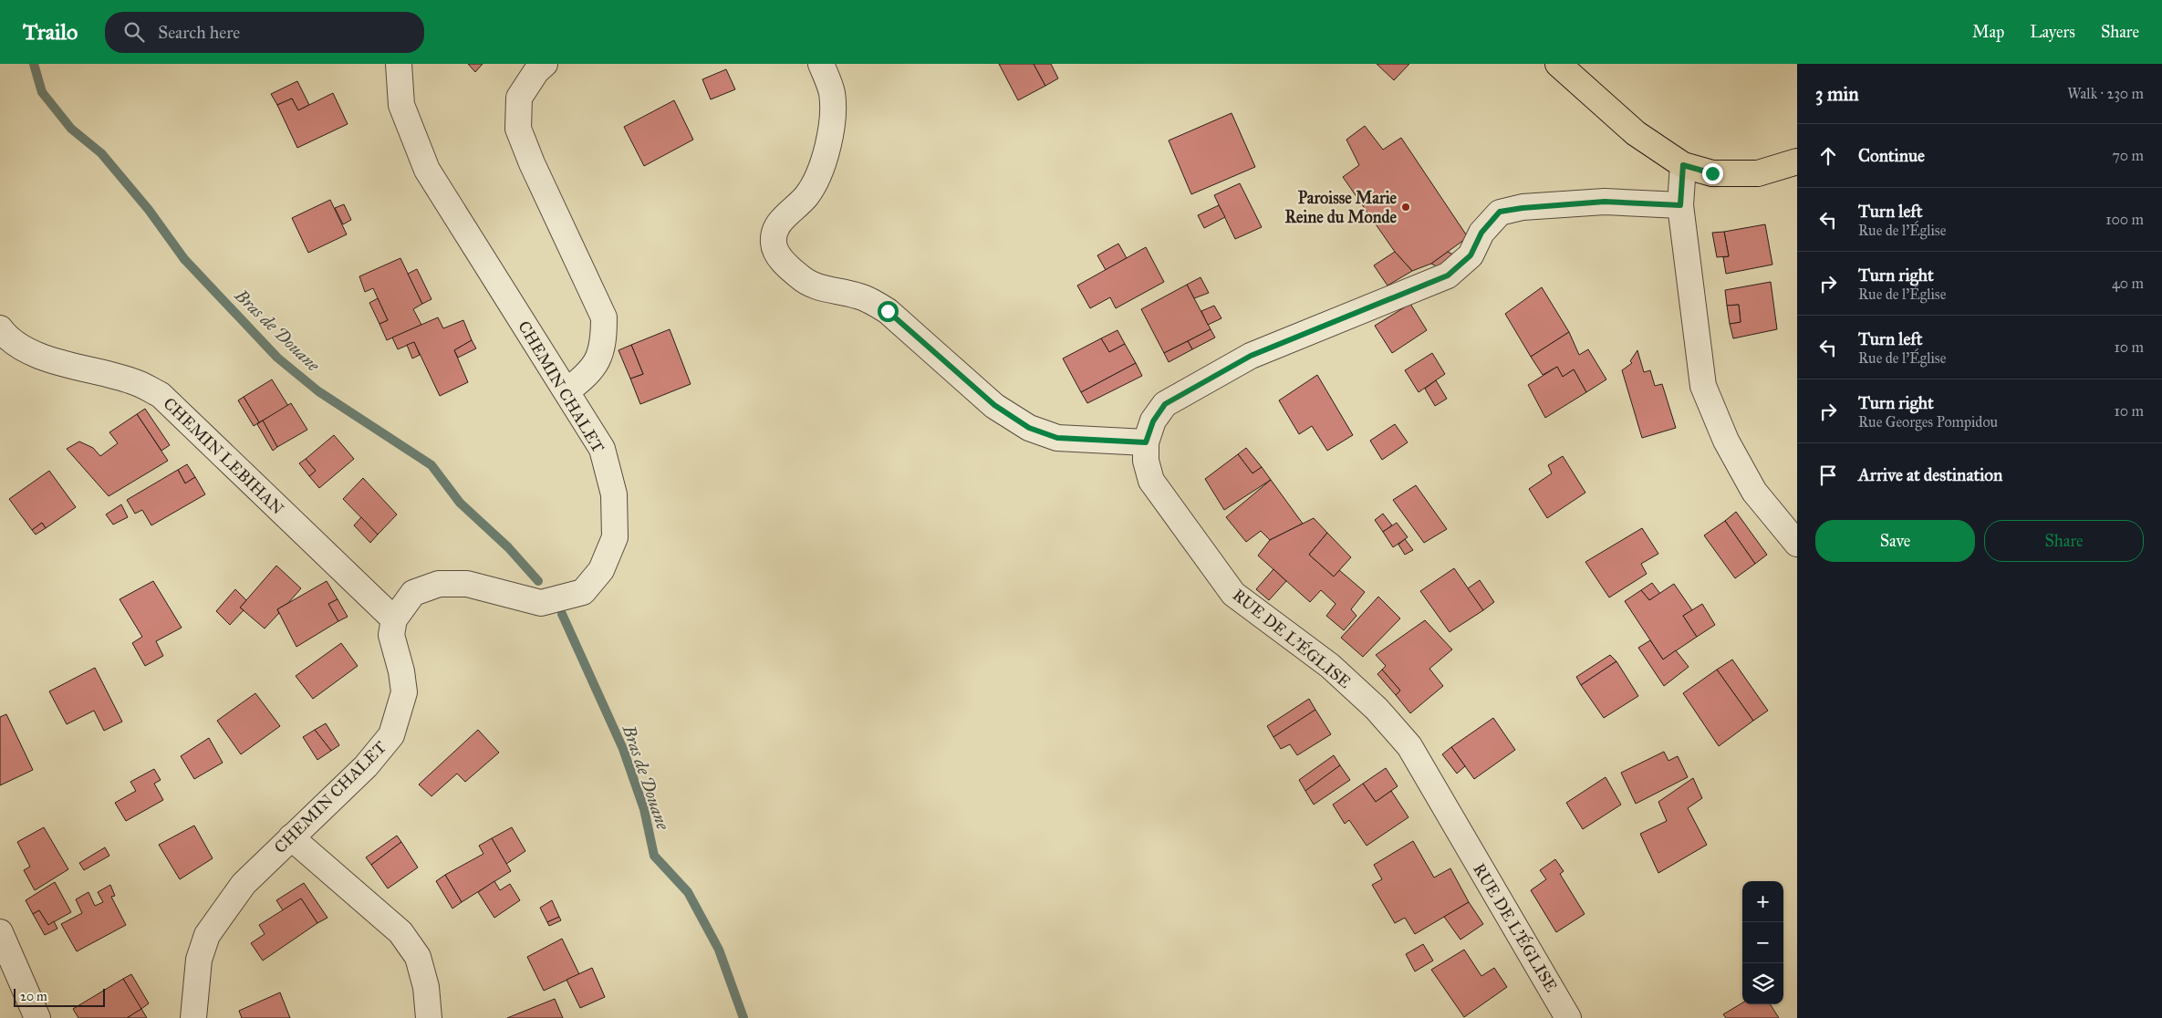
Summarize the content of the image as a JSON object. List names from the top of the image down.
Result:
{
  "streets": {
    "street": ["CHEMIN CHALET", "CHEMIN LEBIHAN", "RUE DE L'ÉGLISE"]
  },
  "crossings": [
    ["CHEMIN CHALET", "CHEMIN LEBIHAN"]
  ],
  "water": ["Bras de Douane"],
  "places": ["Paroisse Marie Reine du Monde"],
  "scale_bar": "20 m",
  "page": {
    "header": "Trailo",
    "search": "Search here",
    "nav": ["Map", "Layers", "Share"],
    "heading": ["3 min", "Walk · 230 m"],
    "list": [
      ["Continue", "70 m"],
      ["Turn left", "Rue de l'Église", "100 m"],
      ["Turn right", "Rue de l'Église", "40 m"],
      ["Turn left", "Rue de l'Église", "10 m"],
      ["Turn right", "Rue Georges Pompidou", "10 m"],
      "Arrive at destination"
    ],
    "buttons": ["Save", "Share"],
    "map_buttons": ["+", "−"],
    "scale": "20 m"
  }
}
